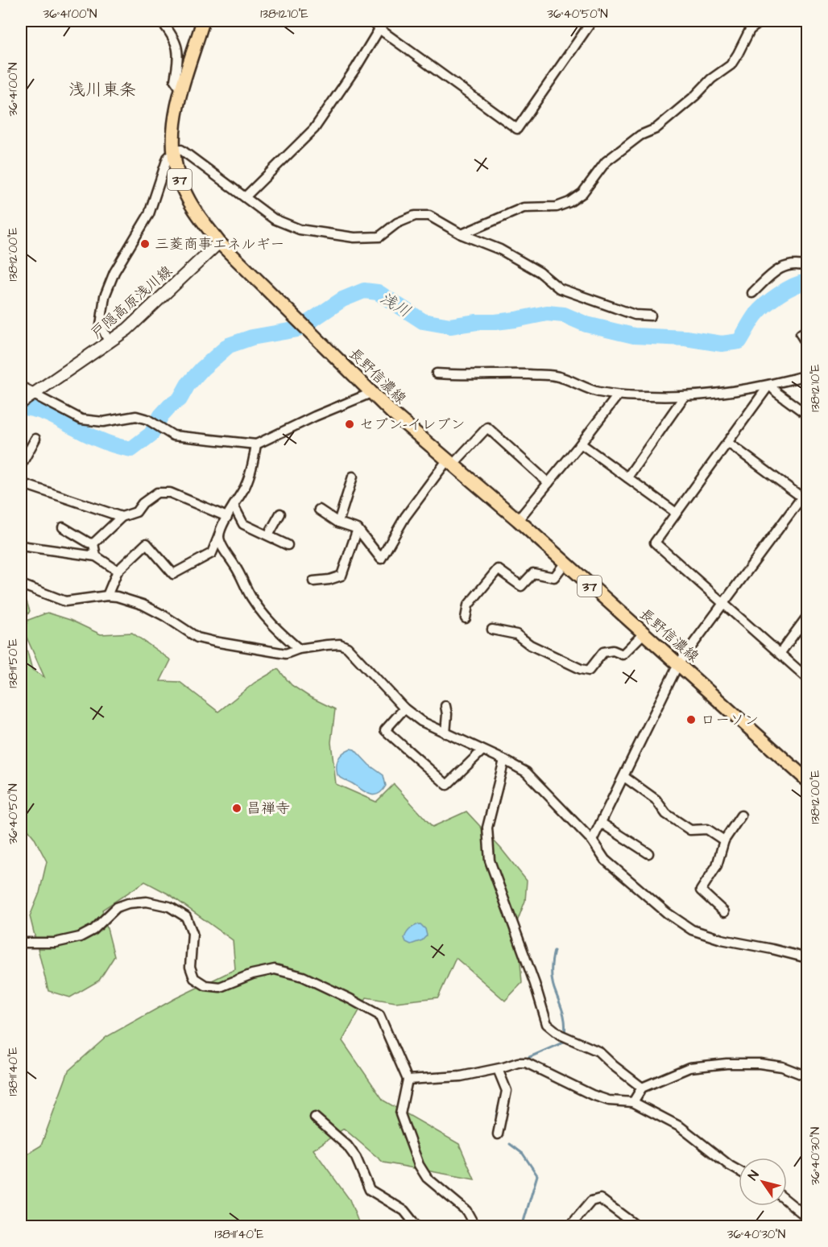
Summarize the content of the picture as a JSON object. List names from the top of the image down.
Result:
{
  "streets": {
    "main road": ["37", "戸隠高原浅川線", "長野信濃線"]
  },
  "crossings": [
    ["戸隠高原浅川線", "長野信濃線"]
  ],
  "districts": ["浅川東条"],
  "water": ["浅川"],
  "places": [
    "三菱商事エネルギー",
    "セブン-イレブン",
    "ローソン",
    "昌禅寺"
  ],
  "north": "top left",
  "coordinates": [
    "36°41'00\"N",
    "138°12'10\"E",
    "36°40'50\"N",
    "138°12'00\"E",
    "138°11'50\"E",
    "138°11'40\"E",
    "36°40'30\"N"
  ]
}
